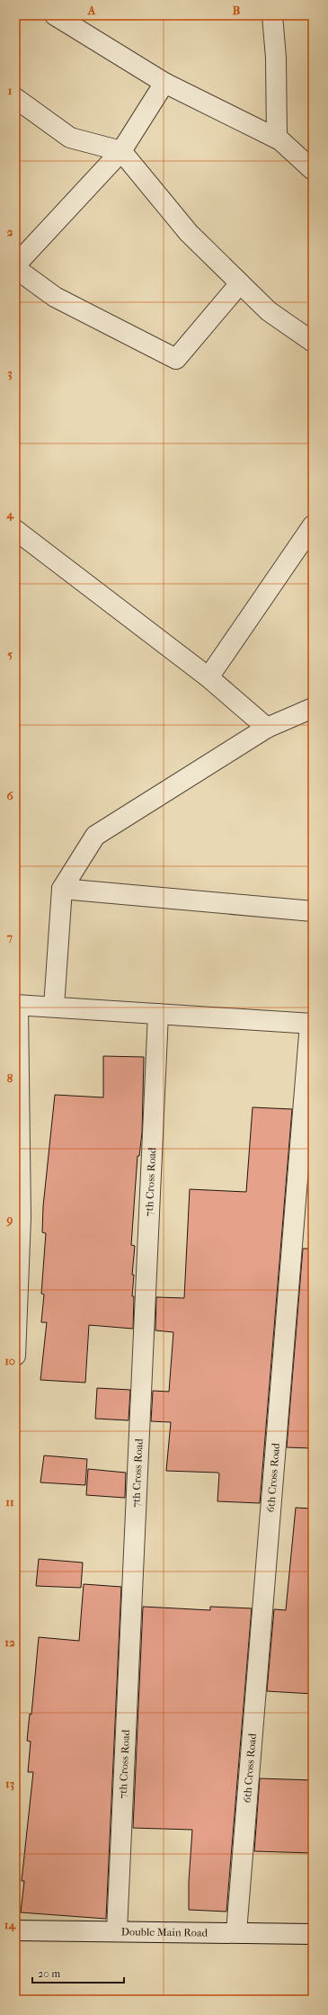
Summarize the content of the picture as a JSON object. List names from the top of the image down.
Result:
{
  "streets": {
    "street": ["7th Cross Road", "6th Cross Road", "Double Main Road"]
  },
  "crossings": [
    ["7th Cross Road", "Double Main Road"],
    ["6th Cross Road", "Double Main Road"]
  ],
  "scale_bar": "20 m",
  "grid": {
    "columns": ["A", "B"],
    "rows": [
      "1",
      "2",
      "3",
      "4",
      "5",
      "6",
      "7",
      "8",
      "9",
      "10",
      "11",
      "12",
      "13",
      "14"
    ]
  }
}
